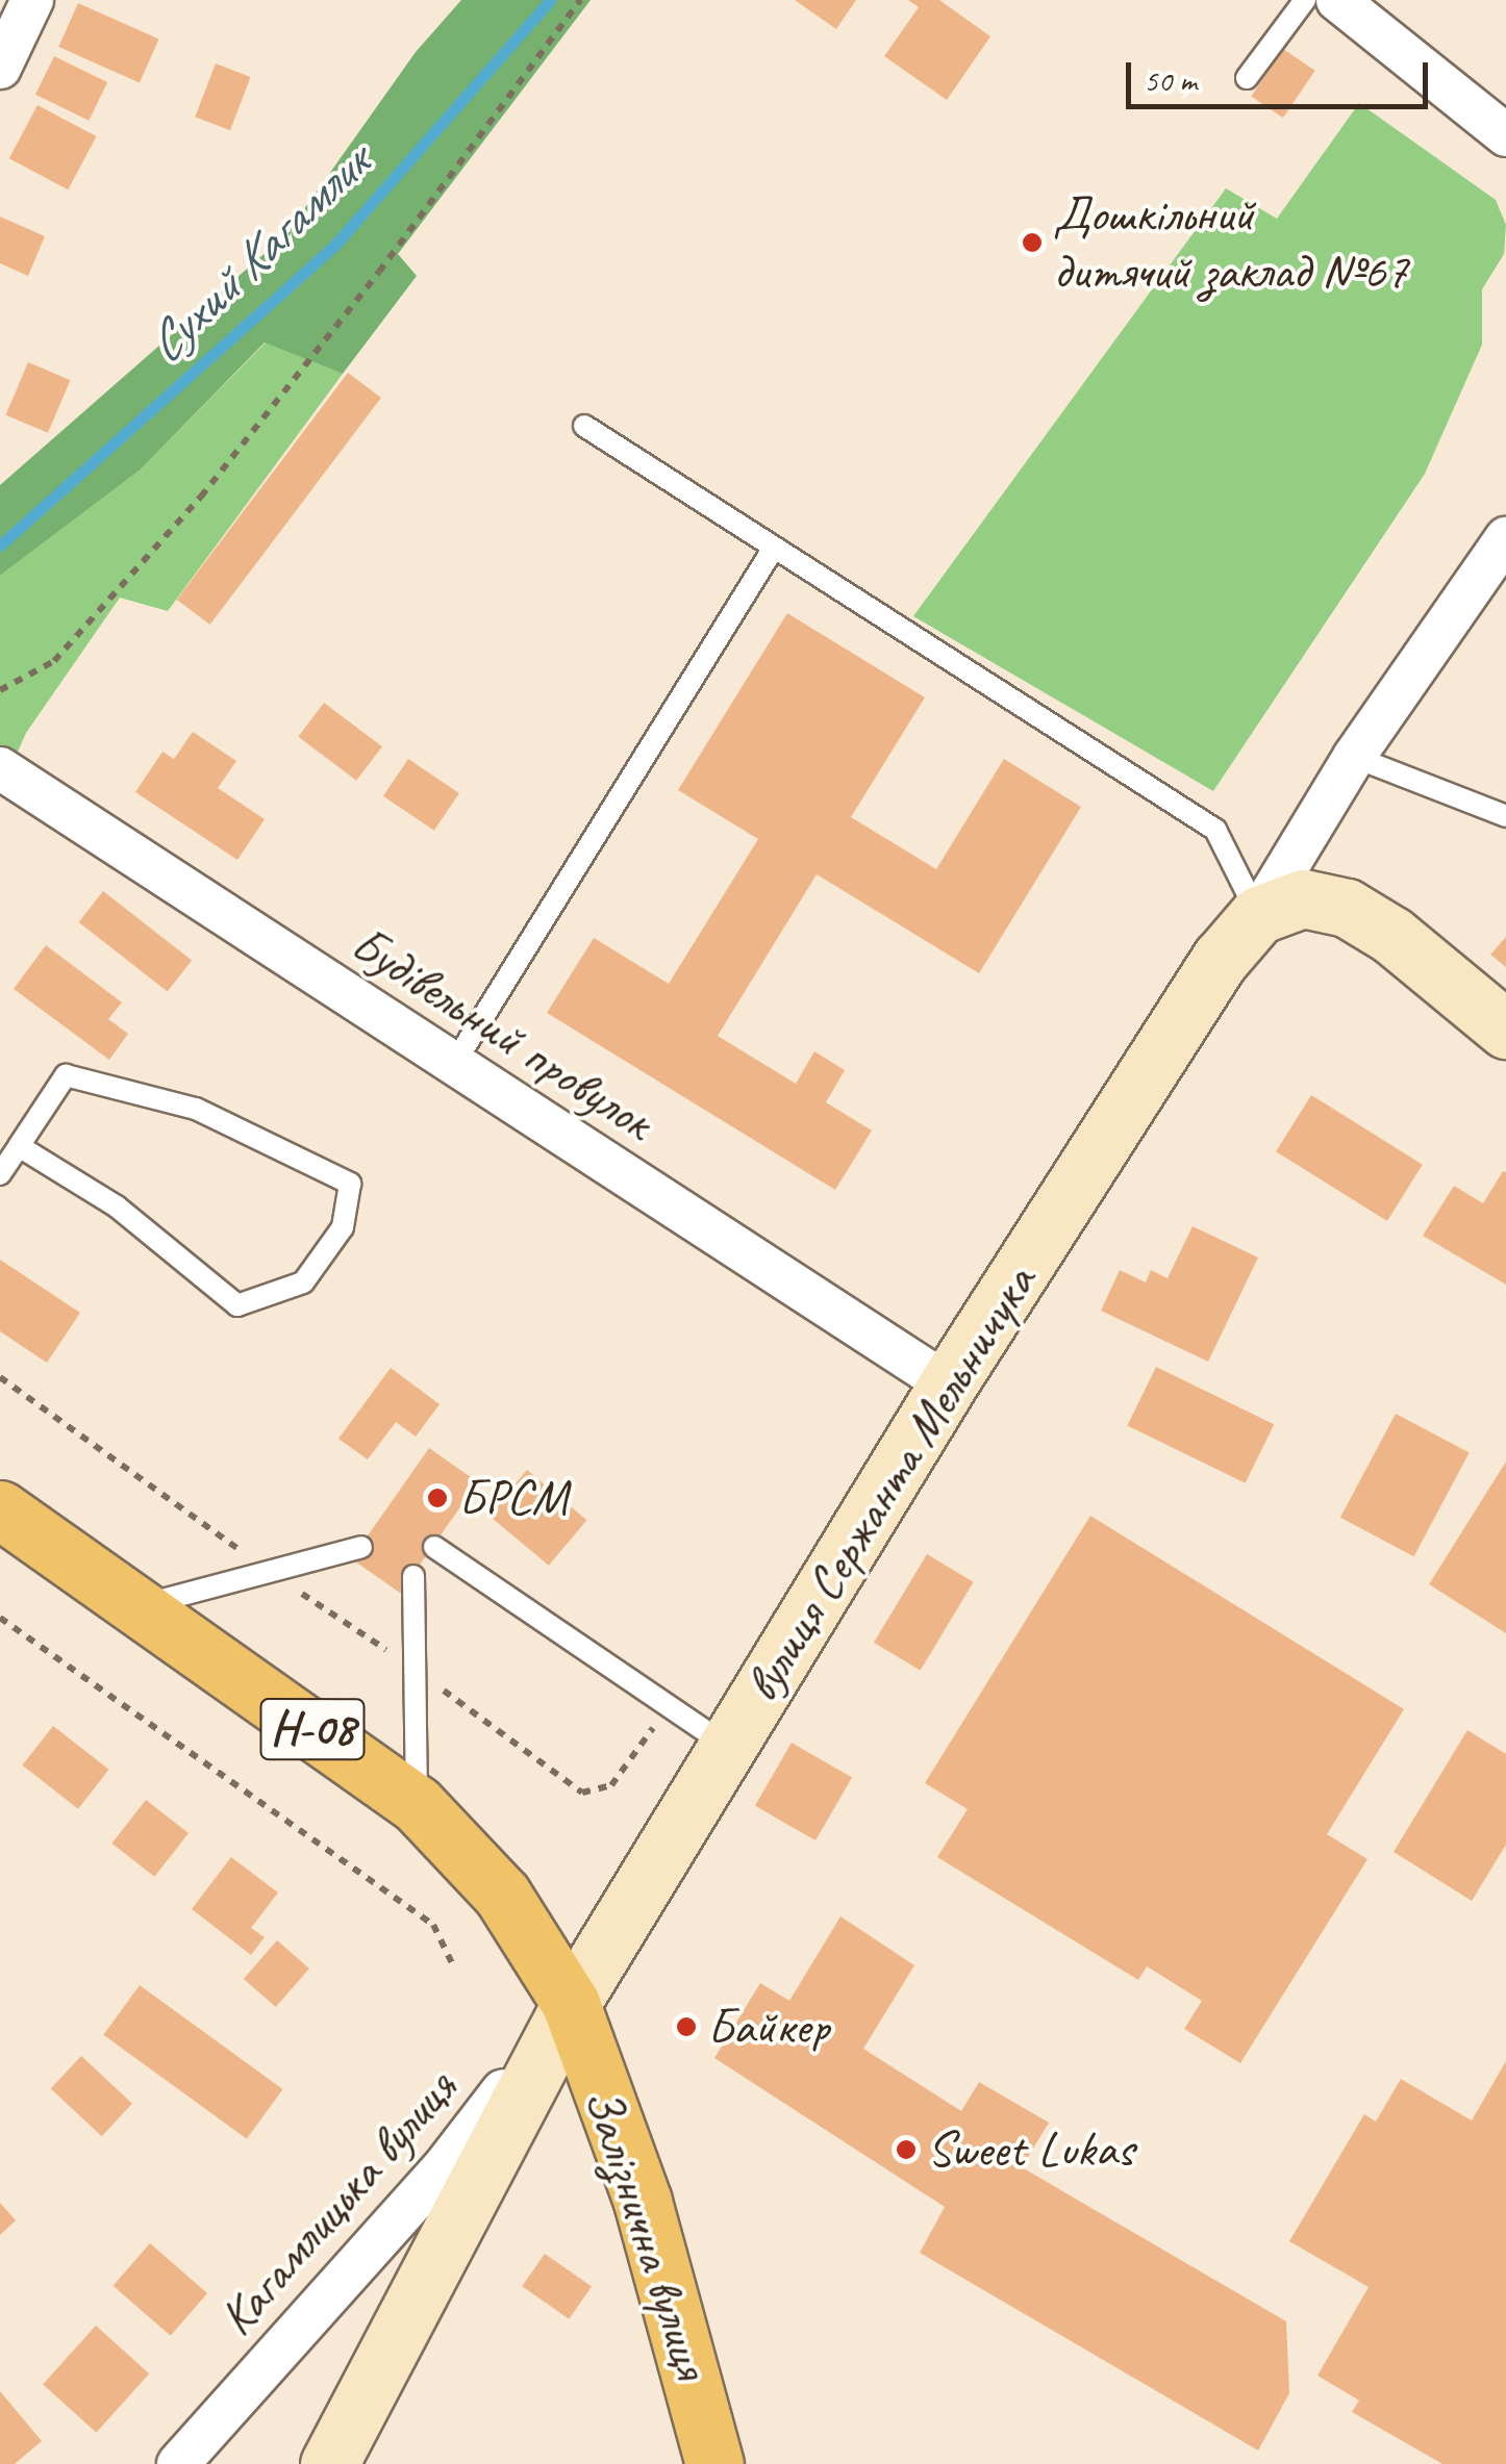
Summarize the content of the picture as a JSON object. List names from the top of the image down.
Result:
{
  "streets": {
    "main road": ["Н-08", "Залізнична вулиця"],
    "street": ["Будівельний провулок", "вулиця Сержанта Мельничука", "Кагамлицька вулиця"]
  },
  "crossings": [
    ["Будівельний провулок", "вулиця Сержанта Мельничука"],
    ["вулиця Сержанта Мельничука", "Н-08"],
    ["вулиця Сержанта Мельничука", "Кагамлицька вулиця"],
    ["вулиця Сержанта Мельничука", "Залізнична вулиця"],
    ["Н-08", "Кагамлицька вулиця"],
    ["Н-08", "Залізнична вулиця"],
    ["Кагамлицька вулиця", "Залізнична вулиця"]
  ],
  "water": ["Сухий Кагамлик"],
  "places": [
    "Дошкільний дитячий заклад №67",
    "БРСМ",
    "Байкер",
    "Sweet Lukas"
  ],
  "scale_bar": "50 m"
}
